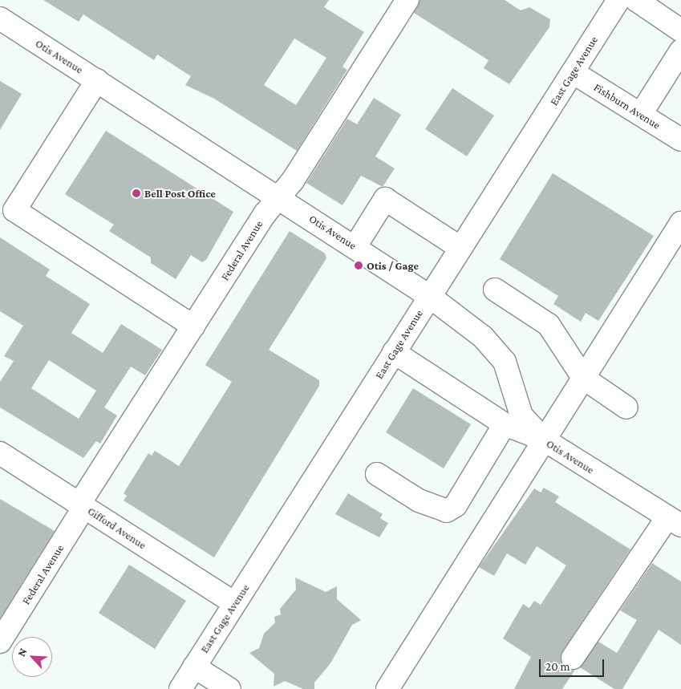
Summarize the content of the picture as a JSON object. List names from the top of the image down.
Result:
{
  "streets": {
    "street": [
      "Otis Avenue",
      "East Gage Avenue",
      "Fishburn Avenue",
      "Federal Avenue",
      "Gifford Avenue"
    ]
  },
  "crossings": [
    ["Otis Avenue", "East Gage Avenue"],
    ["Otis Avenue", "Federal Avenue"],
    ["East Gage Avenue", "Fishburn Avenue"],
    ["East Gage Avenue", "Gifford Avenue"],
    ["Federal Avenue", "Gifford Avenue"]
  ],
  "places": ["Bell Post Office", "Otis / Gage"],
  "scale_bar": "20 m",
  "north": "top left"
}
